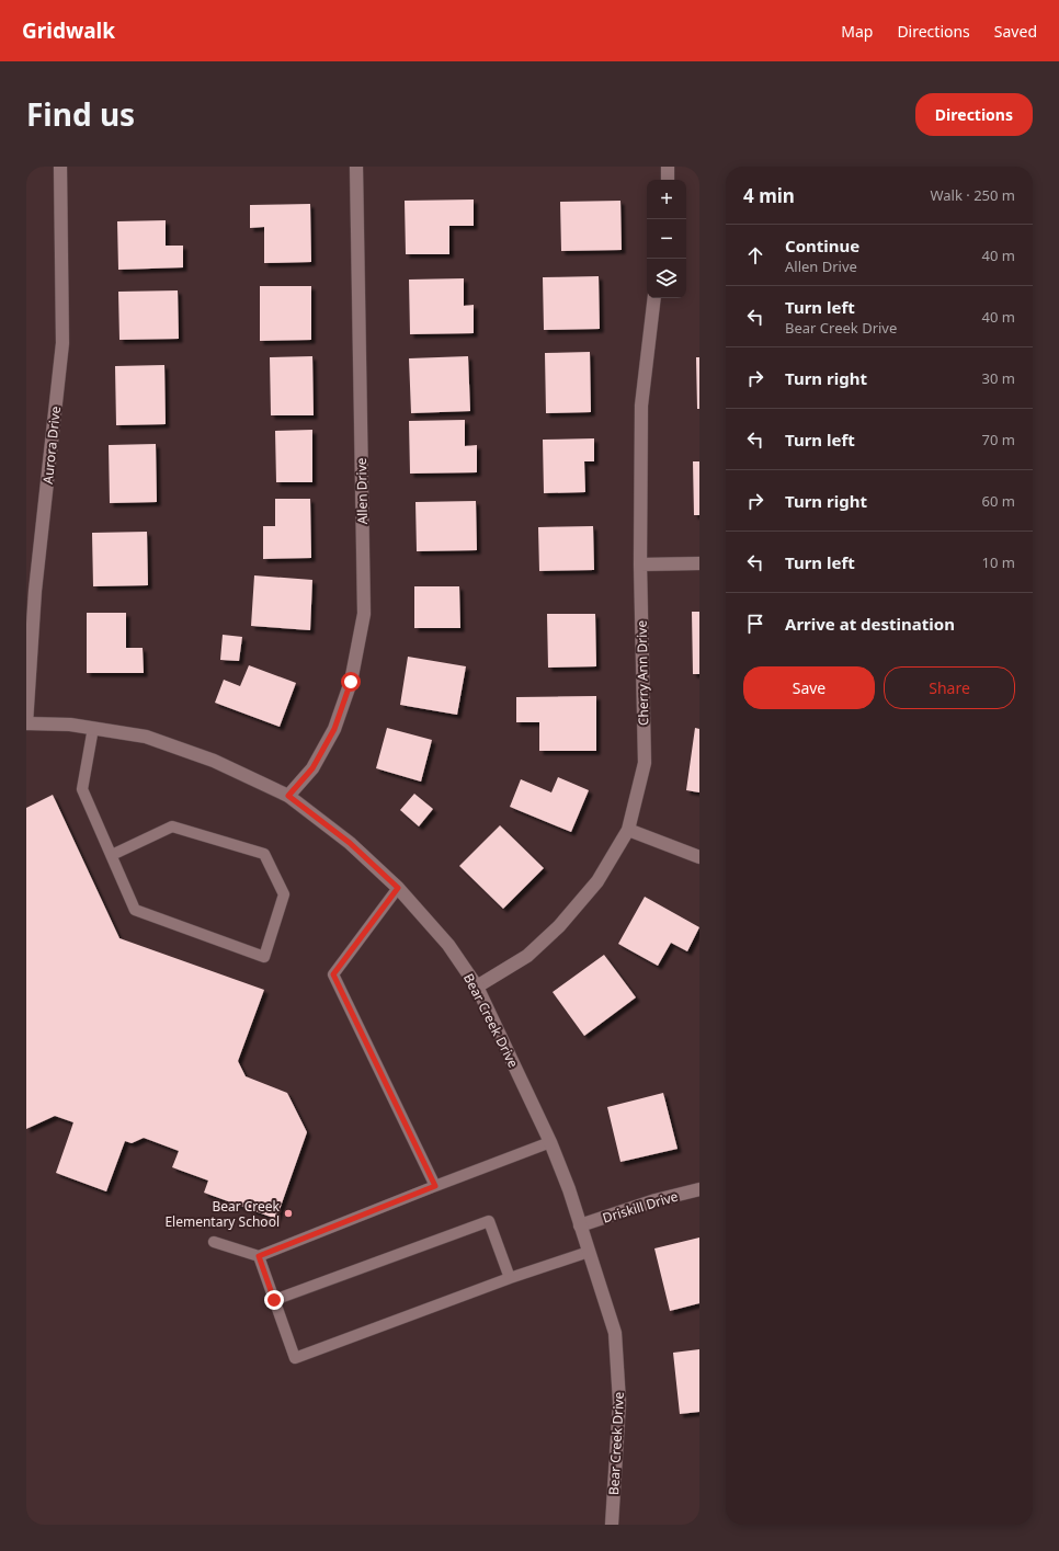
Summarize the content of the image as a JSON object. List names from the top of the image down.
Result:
{
  "streets": {
    "street": [
      "Aurora Drive",
      "Allen Drive",
      "Cherry Ann Drive",
      "Bear Creek Drive",
      "Driskill Drive"
    ]
  },
  "crossings": [
    ["Aurora Drive", "Bear Creek Drive"],
    ["Allen Drive", "Bear Creek Drive"],
    ["Cherry Ann Drive", "Bear Creek Drive"],
    ["Bear Creek Drive", "Driskill Drive"]
  ],
  "places": ["Bear Creek Elementary School"],
  "page": {
    "header": "Gridwalk",
    "nav": ["Map", "Directions", "Saved"],
    "title": "Find us",
    "buttons": [
      "Directions",
      ["Save", "Share"]
    ],
    "heading": ["4 min", "Walk · 250 m"],
    "map_buttons": ["+", "−"],
    "list": [
      ["Continue", "Allen Drive", "40 m"],
      ["Turn left", "Bear Creek Drive", "40 m"],
      ["Turn right", "30 m"],
      ["Turn left", "70 m"],
      ["Turn right", "60 m"],
      ["Turn left", "10 m"],
      "Arrive at destination"
    ]
  }
}
